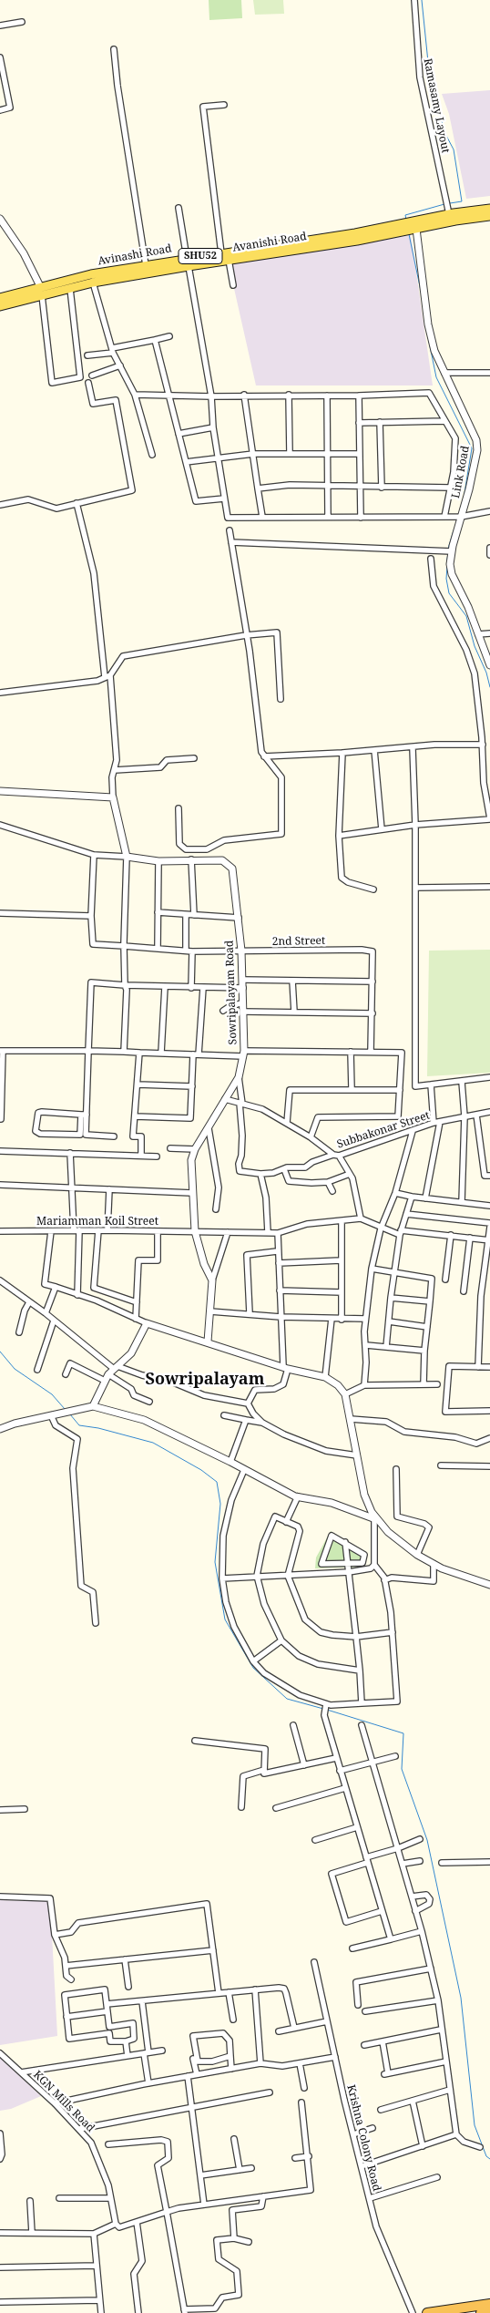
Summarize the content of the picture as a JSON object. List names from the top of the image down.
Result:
{
  "streets": {
    "main road": ["Avanishi Road", "Avinashi Road", "SHU52"],
    "street": [
      "Ramasamy Layout",
      "Link Road",
      "2nd Street",
      "Sowripalayam Road",
      "Subbakonar Street",
      "Mariamman Koil Street",
      "KGN Mills Road",
      "Krishna Colony Road"
    ]
  },
  "crossings": [
    ["Ramasamy Layout", "Avinashi Road"],
    ["Avanishi Road", "Avinashi Road"],
    ["Avinashi Road", "SHU52"],
    ["Avinashi Road", "Link Road"],
    ["SHU52", "Link Road"],
    ["2nd Street", "Sowripalayam Road"],
    ["Sowripalayam Road", "Subbakonar Street"],
    ["Sowripalayam Road", "Mariamman Koil Street"]
  ],
  "districts": ["Sowripalayam"]
}
